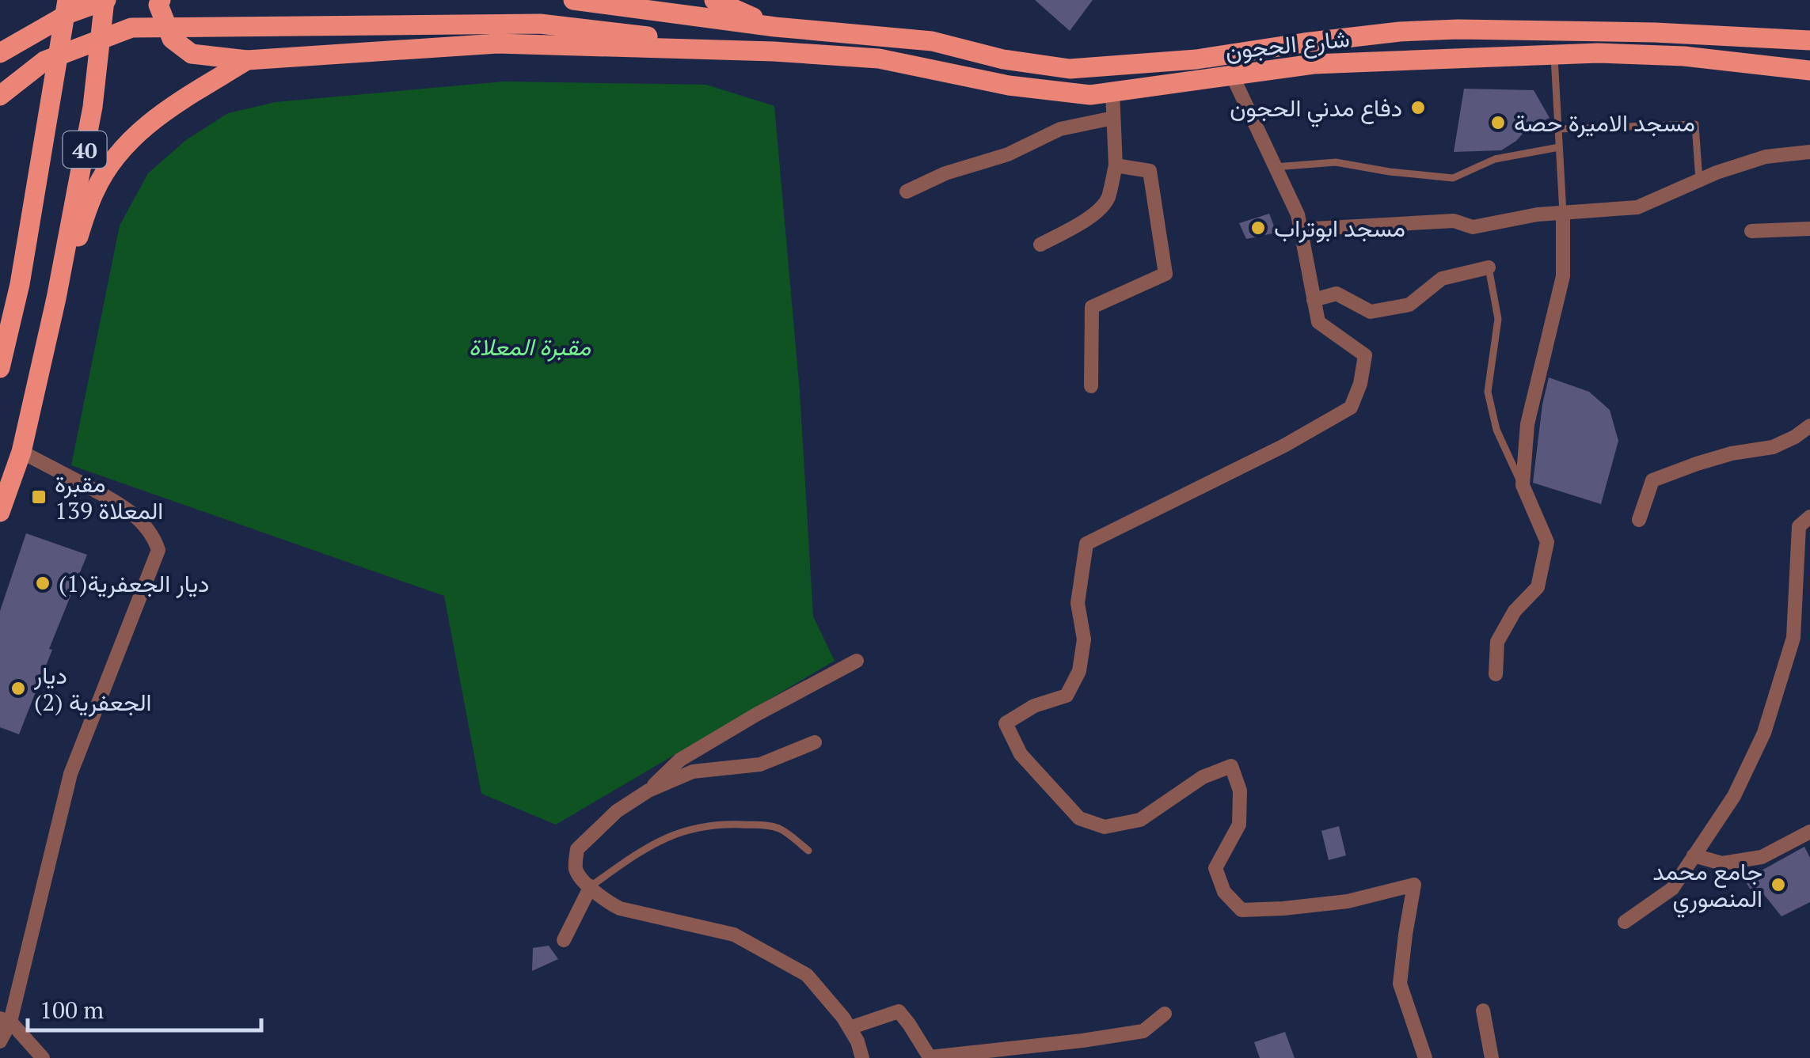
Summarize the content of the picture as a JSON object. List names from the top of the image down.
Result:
{
  "streets": {
    "main road": ["شارع الحجون", "40"]
  },
  "parks": ["مقبرة المعلاة"],
  "places": {
    "other": [
      "دفاع مدني الحجون",
      "مسجد الاميرة حصة",
      "مسجد ابوتراب",
      "ديار الجعفرية(1)",
      "ديار الجعفرية (2)",
      "جامع محمد المنصوري"
    ],
    "transit": ["مقبرة المعلاة 139"]
  },
  "scale_bar": "100 m"
}
